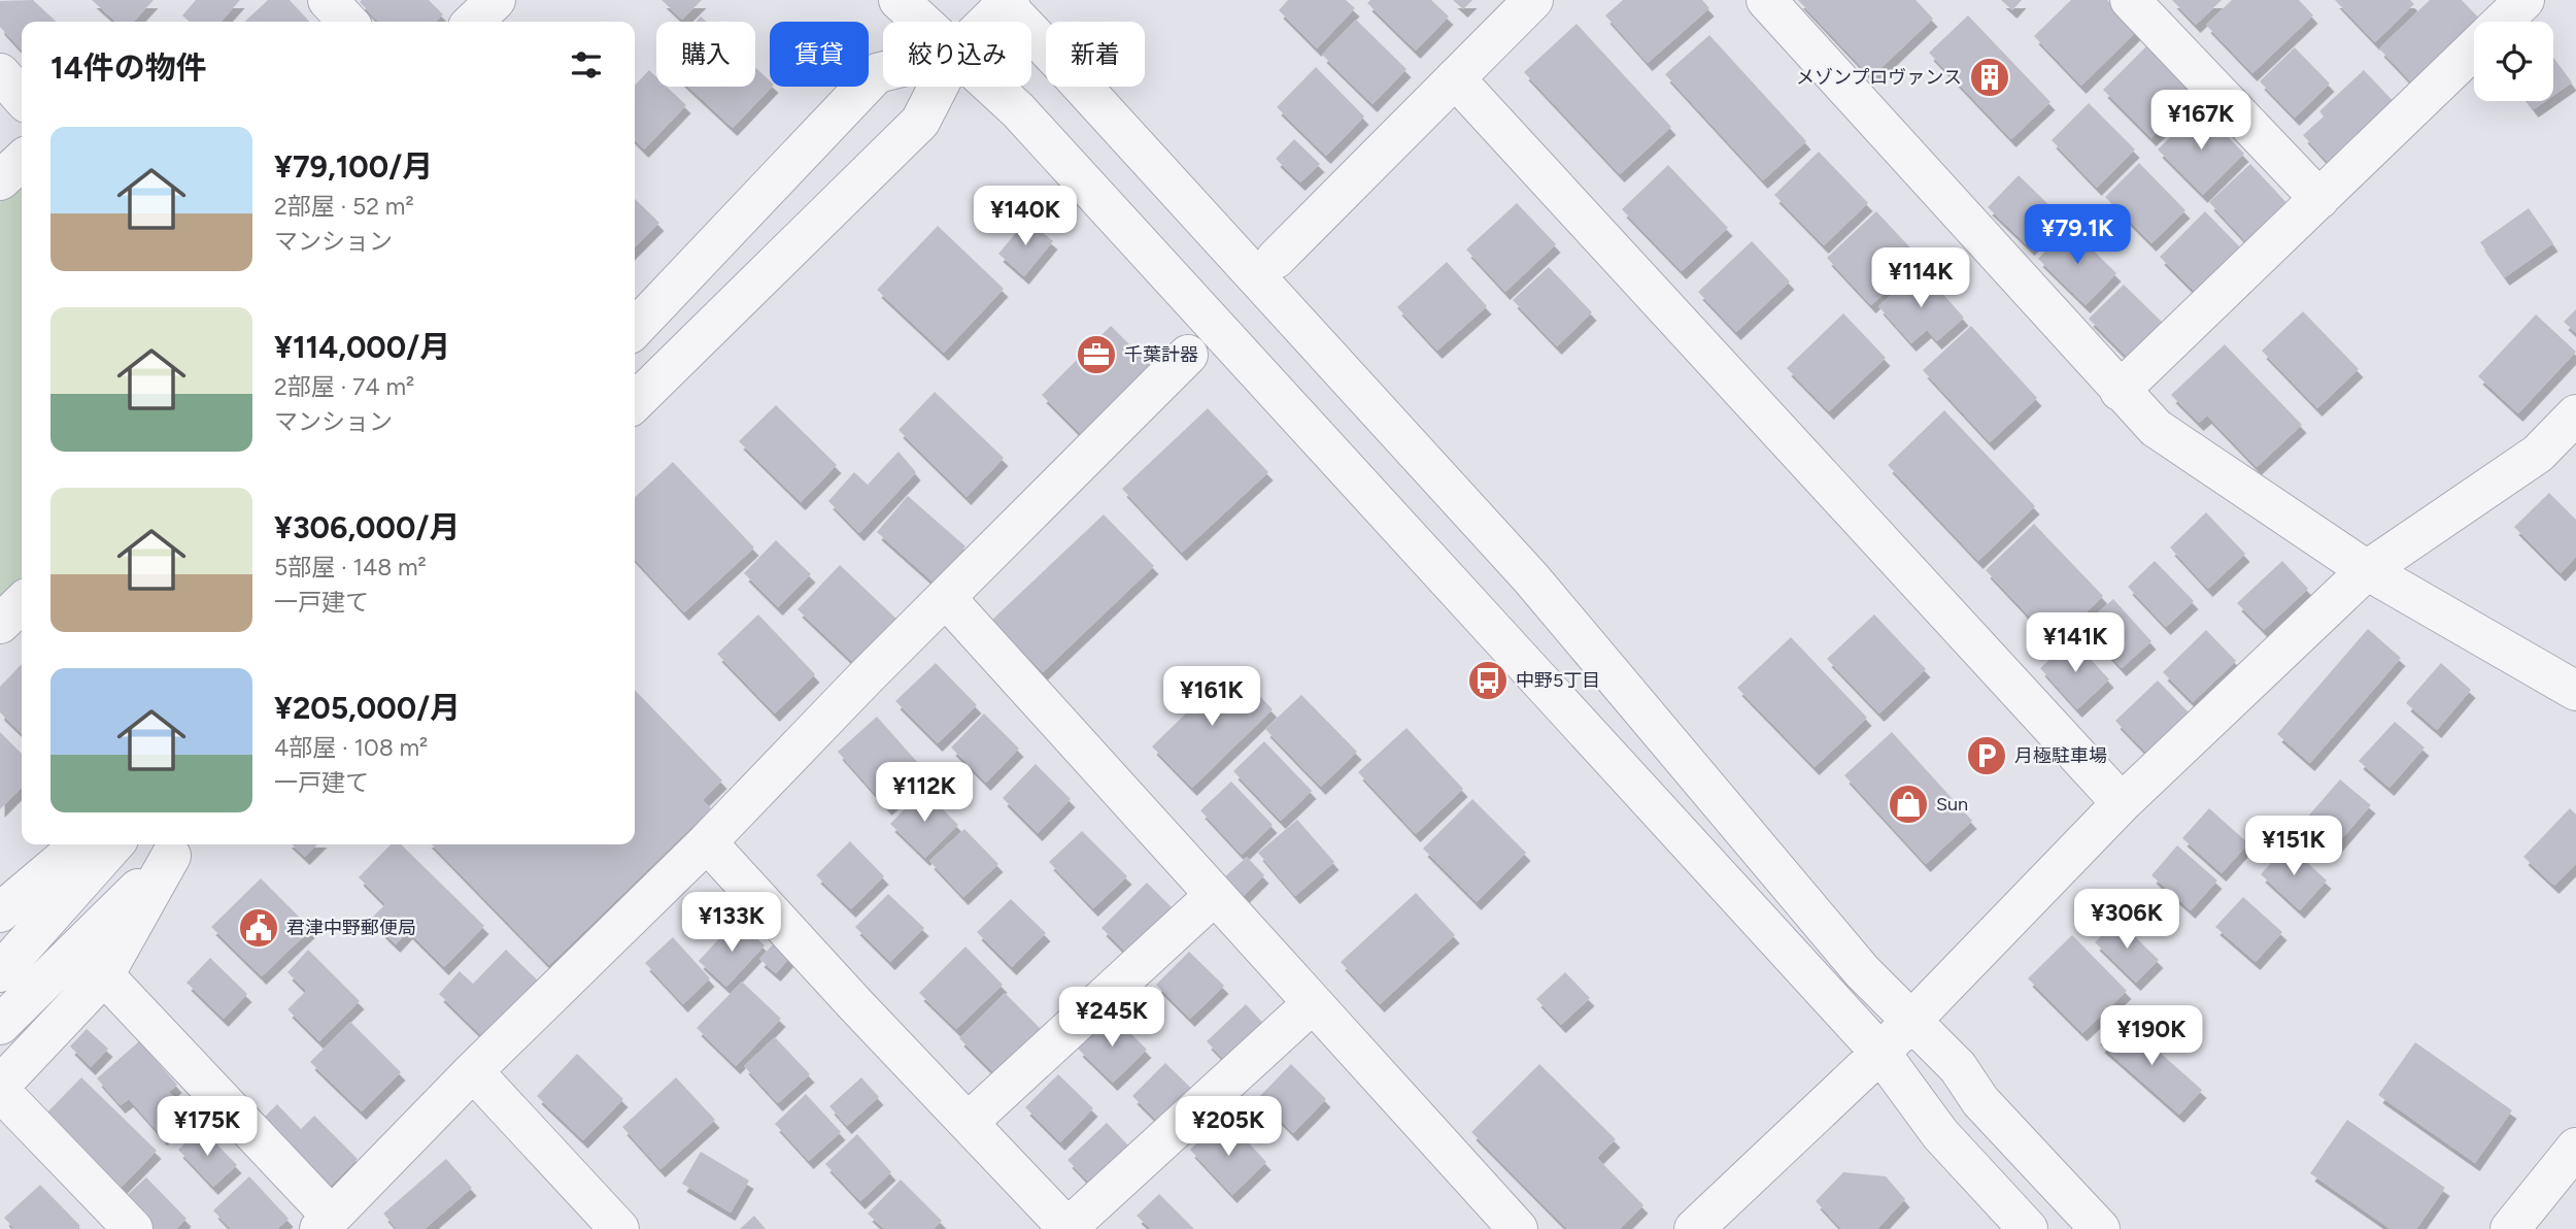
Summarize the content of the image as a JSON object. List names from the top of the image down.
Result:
{
  "places": {
    "building": ["メゾンプロヴァンス"],
    "office": ["千葉計器"],
    "bus stop": ["中野5丁目"],
    "parking": ["月極駐車場"],
    "shop": ["Sun"],
    "public building": ["君津中野郵便局"]
  },
  "page": {
    "chip": [
      "購入",
      "賃貸",
      "絞り込み",
      "新着"
    ],
    "heading": "14件の物件",
    "price": [
      "¥167K",
      "¥140K",
      "¥79.1K",
      "¥114K",
      "¥141K",
      "¥161K",
      "¥112K",
      "¥151K",
      "¥306K",
      "¥133K",
      "¥245K",
      "¥190K",
      "¥175K",
      "¥205K"
    ],
    "list": [
      {
        "name": "¥79,100/月",
        "note": "2部屋 · 52 m² · マンション"
      },
      {
        "name": "¥114,000/月",
        "note": "2部屋 · 74 m² · マンション"
      },
      {
        "name": "¥306,000/月",
        "note": "5部屋 · 148 m² · 一戸建て"
      },
      {
        "name": "¥205,000/月",
        "note": "4部屋 · 108 m² · 一戸建て"
      }
    ]
  }
}
